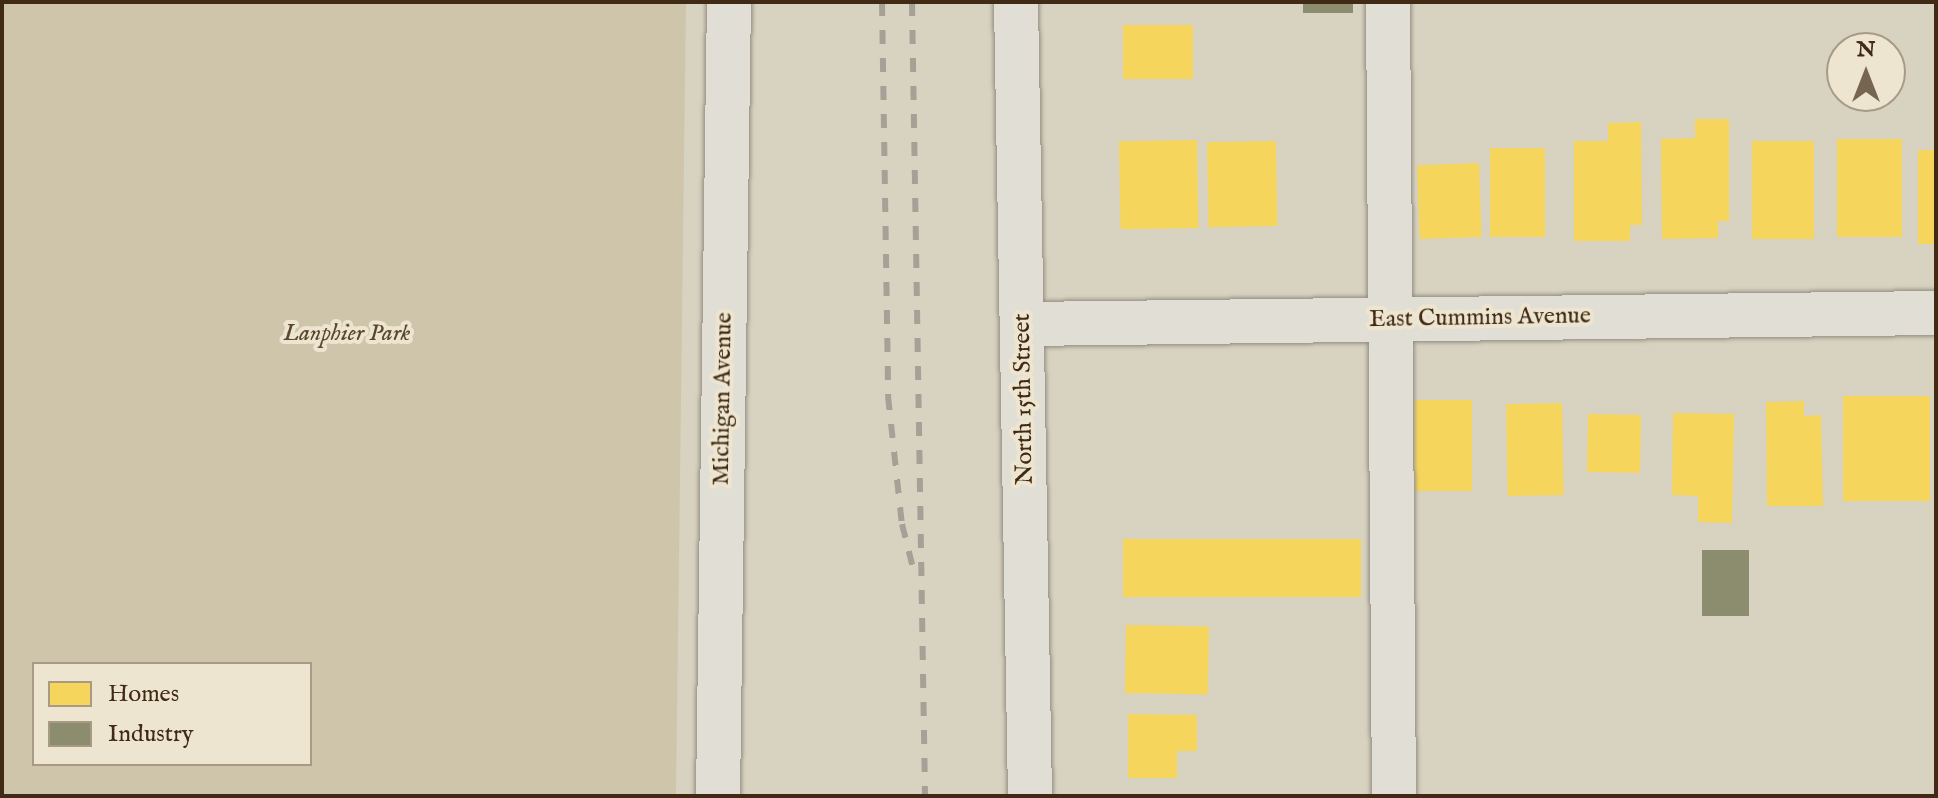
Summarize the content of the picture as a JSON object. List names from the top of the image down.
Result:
{
  "streets": {
    "street": ["East Cummins Avenue", "Michigan Avenue", "North 15th Street"]
  },
  "crossings": [
    ["East Cummins Avenue", "North 15th Street"]
  ],
  "parks": ["Lanphier Park"],
  "legend": ["Homes", "Industry"],
  "north": "top"
}
